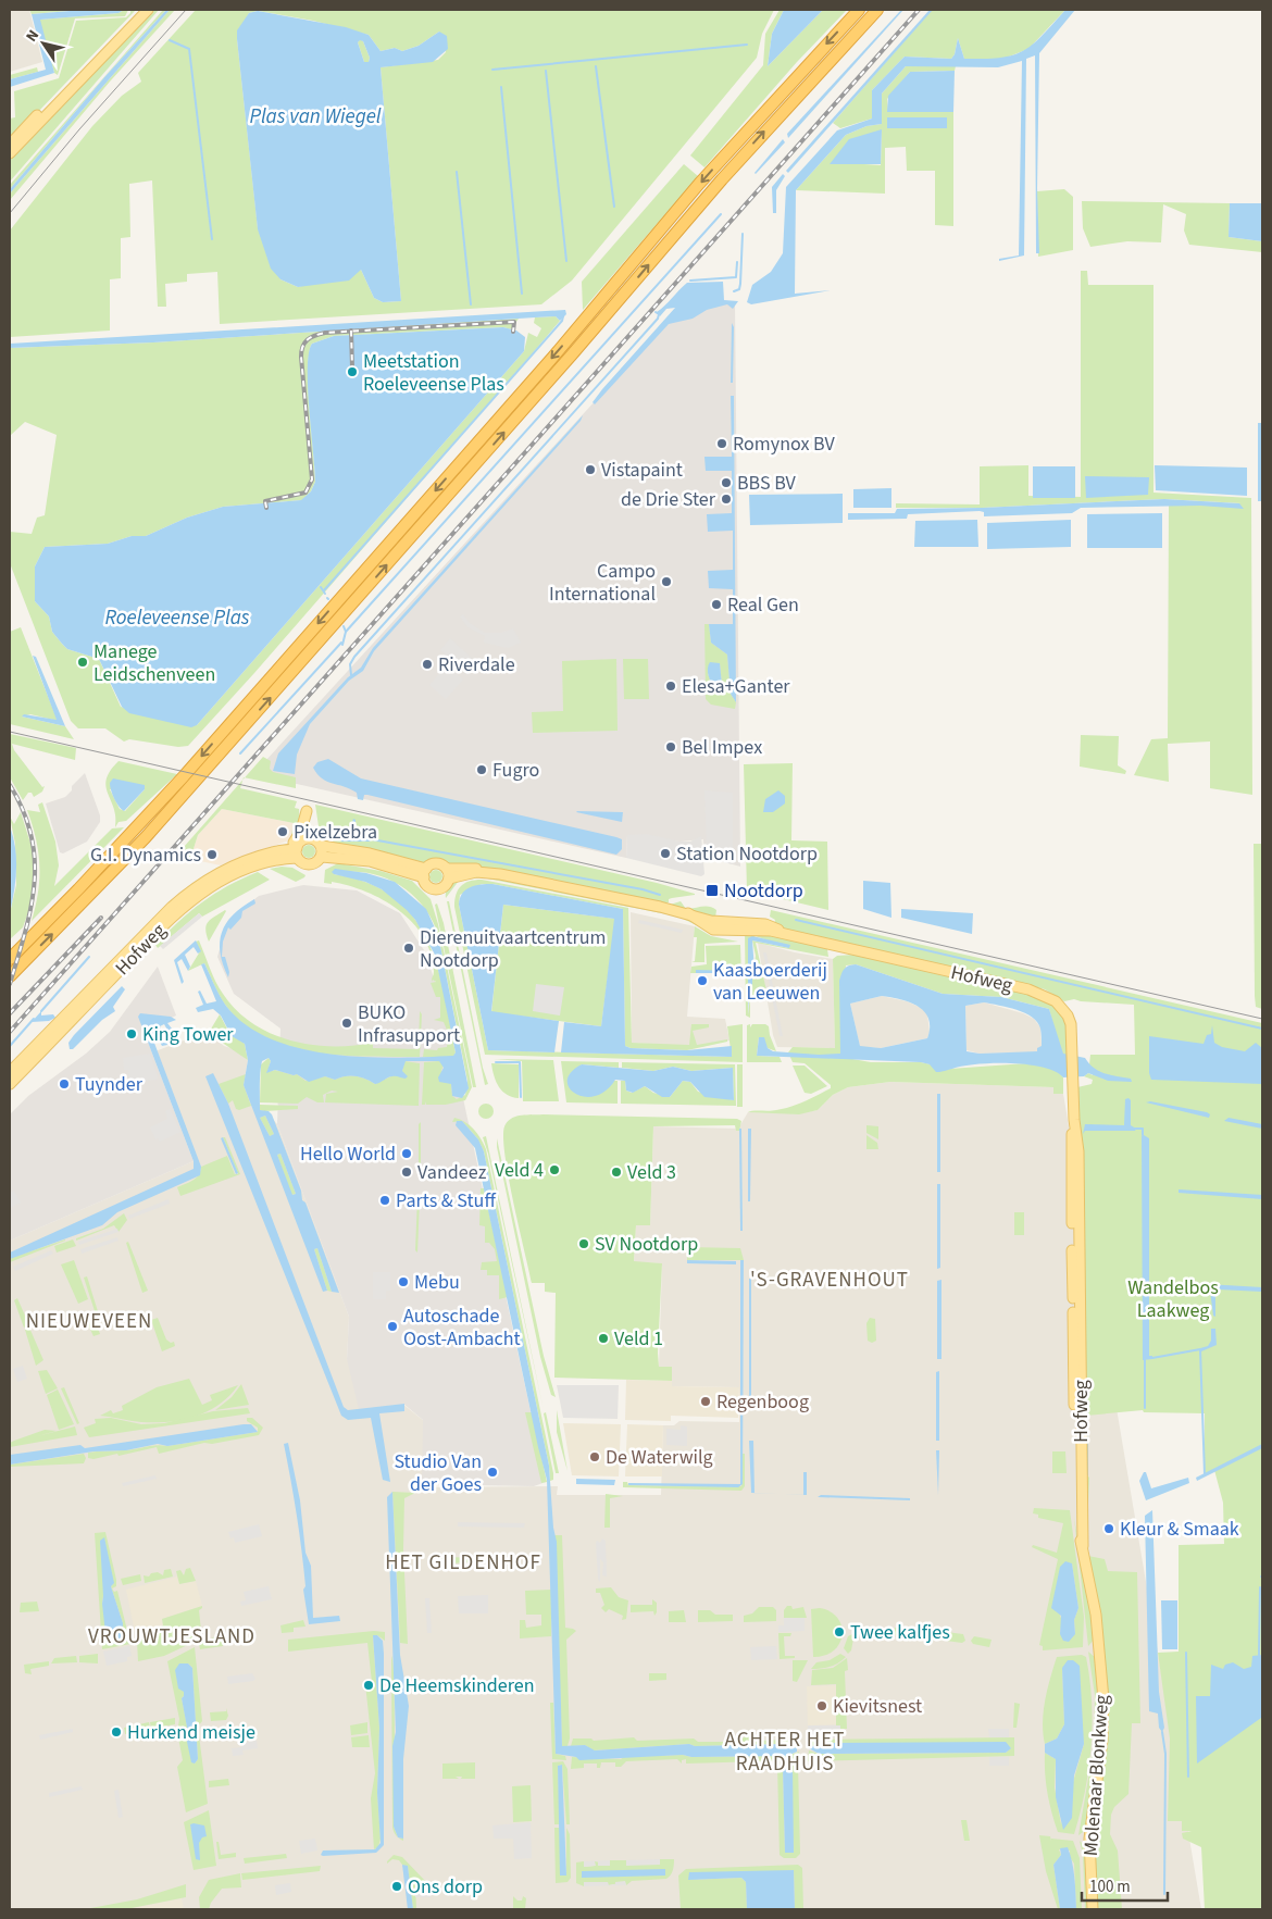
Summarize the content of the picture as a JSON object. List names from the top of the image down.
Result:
{
  "streets": {
    "main road": ["Hofweg", "Molenaar Blonkweg"]
  },
  "crossings": [
    ["Hofweg", "Molenaar Blonkweg"]
  ],
  "districts": [
    "'S-GRAVENHOUT",
    "NIEUWEVEEN",
    "HET GILDENHOF",
    "VROUWTJESLAND",
    "ACHTER HET RAADHUIS"
  ],
  "water": ["Plas van Wiegel", "Roeleveense Plas"],
  "parks": ["Wandelbos Laakweg"],
  "places": {
    "other": [
      "Meetstation Roeleveense Plas",
      "Romynox BV",
      "Vistapaint",
      "BBS BV",
      "de Drie Ster",
      "Campo International",
      "Real Gen",
      "Manege Leidschenveen",
      "Riverdale",
      "Elesa+Ganter",
      "Bel Impex",
      "Fugro",
      "Pixelzebra",
      "Station Nootdorp",
      "G.I. Dynamics",
      "Dierenuitvaartcentrum Nootdorp",
      "Kaasboerderij van Leeuwen",
      "BUKO Infrasupport",
      "King Tower",
      "Tuynder",
      "Hello World",
      "Veld 4",
      "Vandeez",
      "Veld 3",
      "Parts & Stuff",
      "SV Nootdorp",
      "Mebu",
      "Autoschade Oost-Ambacht",
      "Veld 1",
      "Regenboog",
      "De Waterwilg",
      "Studio Van der Goes",
      "Kleur & Smaak",
      "Twee kalfjes",
      "De Heemskinderen",
      "Kievitsnest",
      "Hurkend meisje",
      "Ons dorp"
    ],
    "transit": ["Nootdorp"]
  },
  "scale_bar": "100 m",
  "north": "top left"
}
